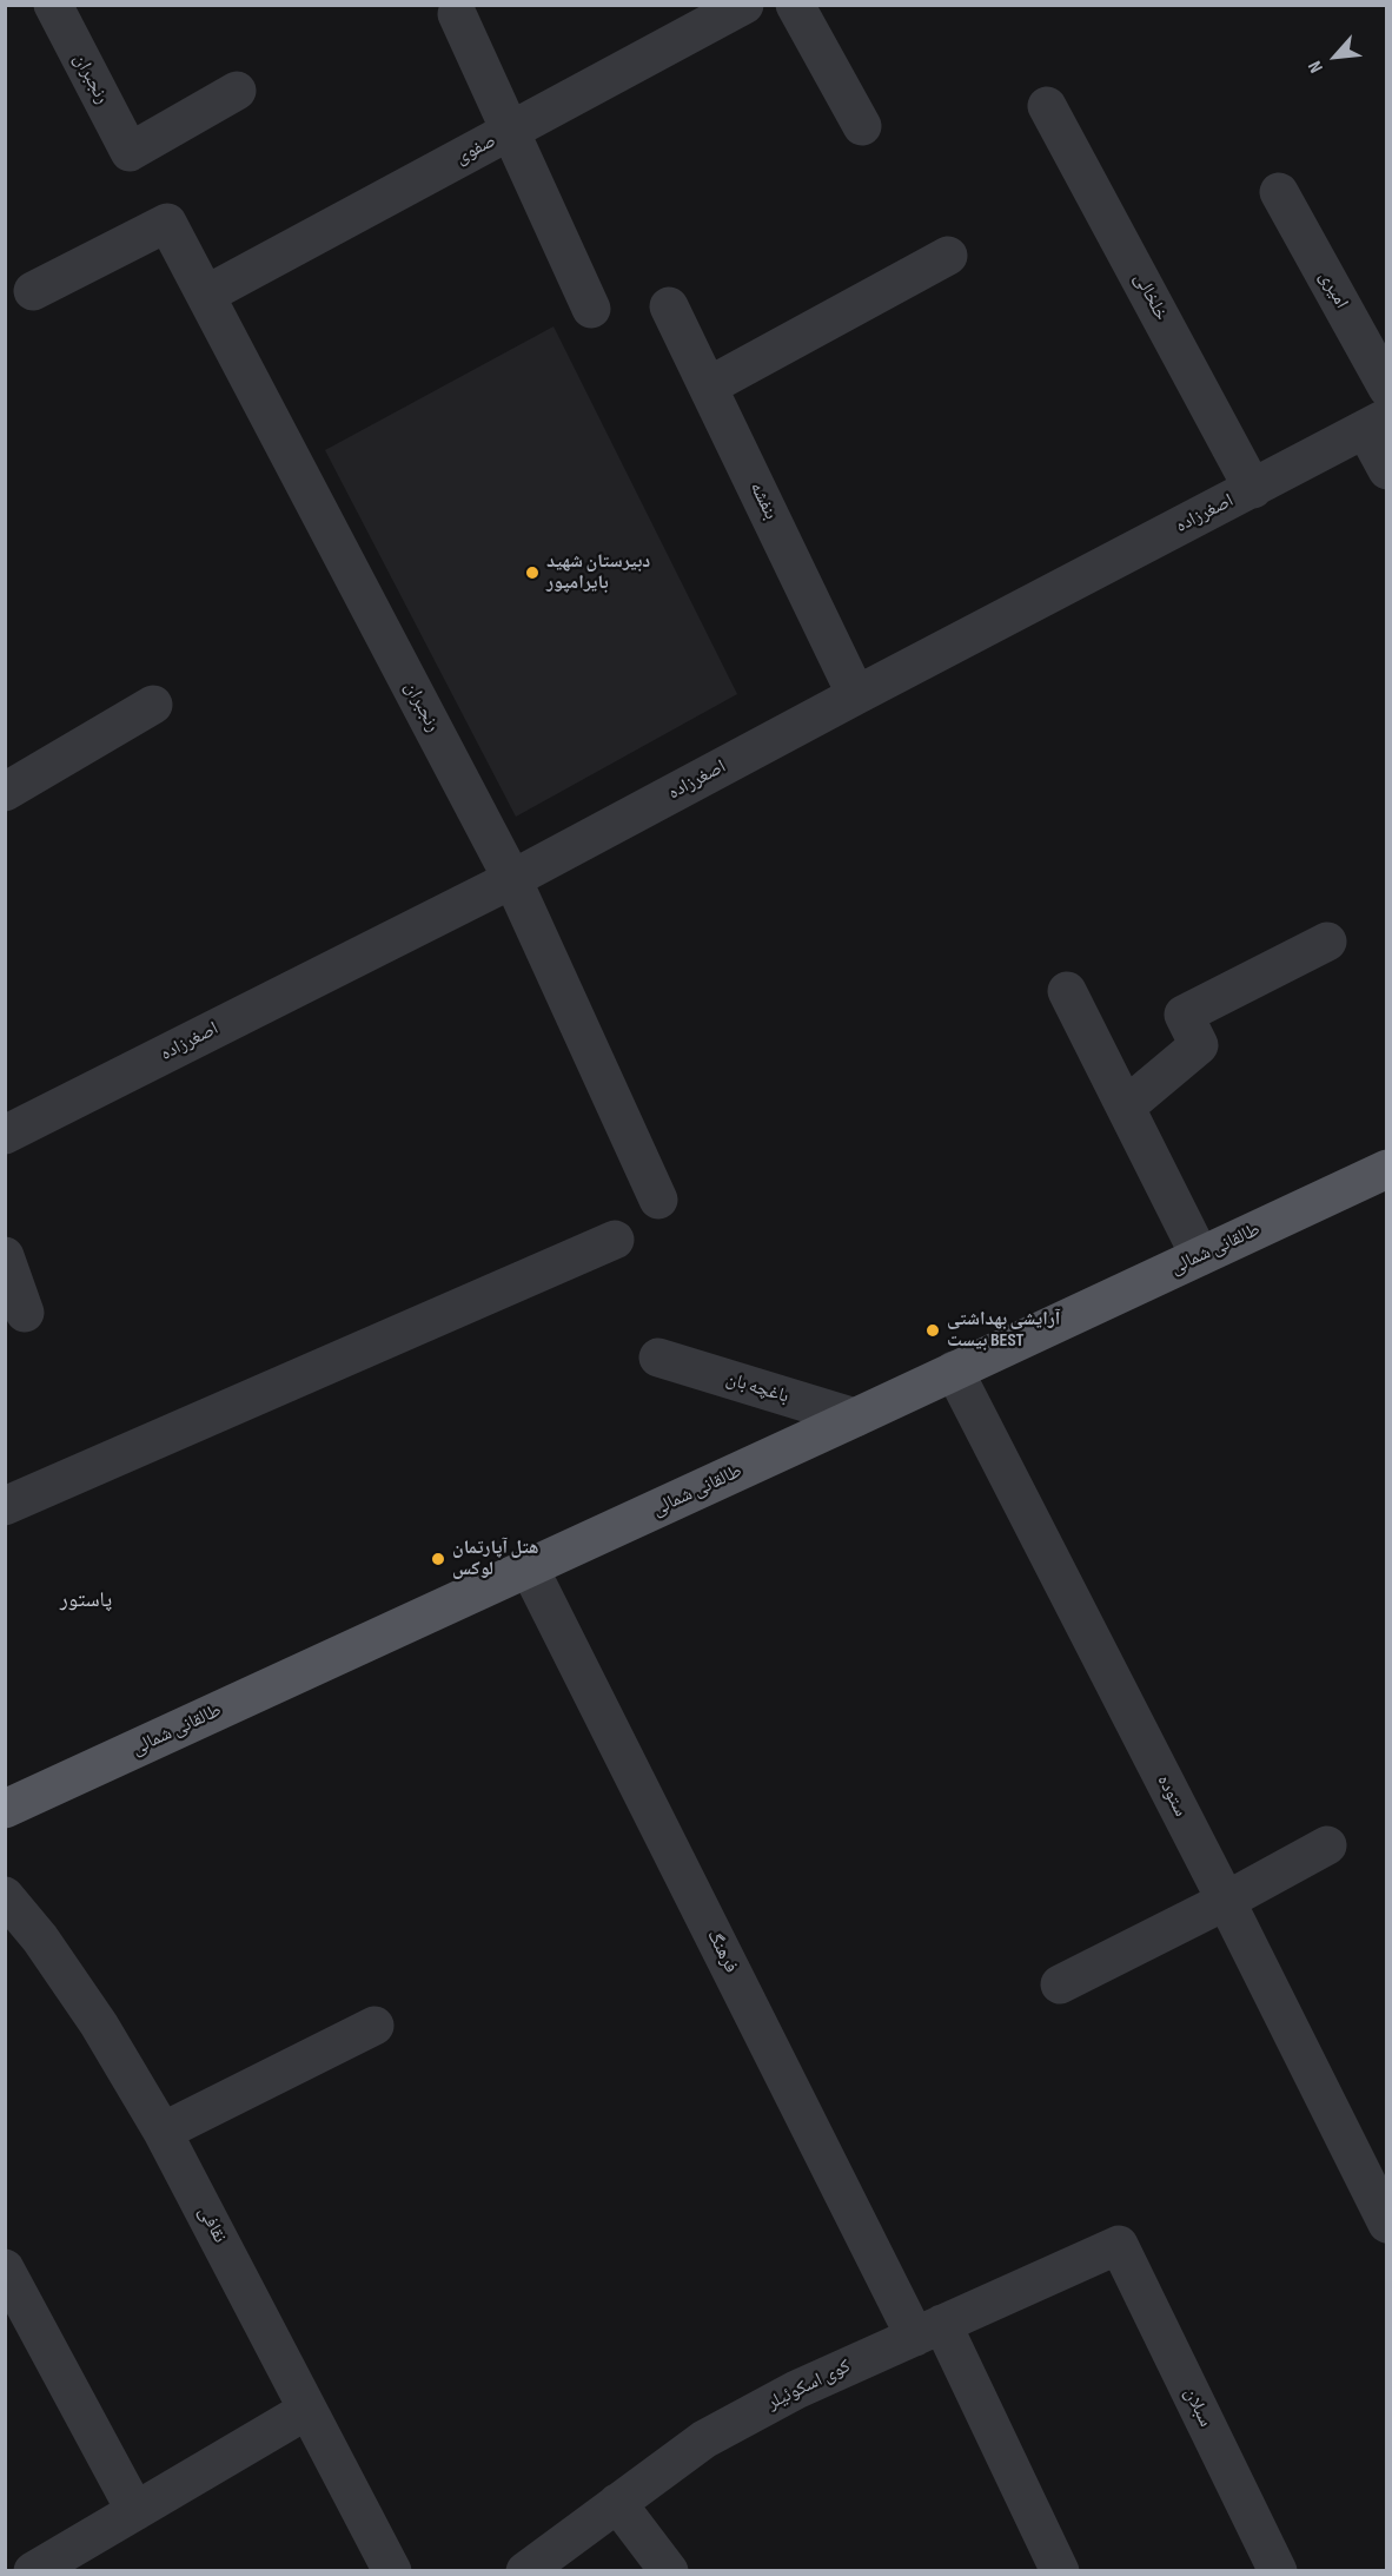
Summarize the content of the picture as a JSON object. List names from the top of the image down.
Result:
{
  "streets": {
    "main road": ["طالقانی شمالی"],
    "street": [
      "رنجبران",
      "صفوی",
      "امیری",
      "خلخالی",
      "بنفشه",
      "اصغرزاده",
      "باغچه بان",
      "ستوده",
      "فرهنگ",
      "نقافی",
      "کوی اسکوئیلر",
      "سبلان"
    ]
  },
  "crossings": [
    ["رنجبران", "صفوی"],
    ["رنجبران", "اصغرزاده"],
    ["خلخالی", "اصغرزاده"],
    ["بنفشه", "اصغرزاده"],
    ["طالقانی شمالی", "باغچه بان"],
    ["طالقانی شمالی", "ستوده"],
    ["طالقانی شمالی", "فرهنگ"],
    ["فرهنگ", "کوی اسکوئیلر"],
    ["کوی اسکوئیلر", "سبلان"]
  ],
  "districts": ["پاستور"],
  "places": ["دبیرستان شهید بایرامپور", "آرایشی بهداشتی بیست BEST", "هتل آپارتمان لوکس"],
  "north": "bottom left"
}
